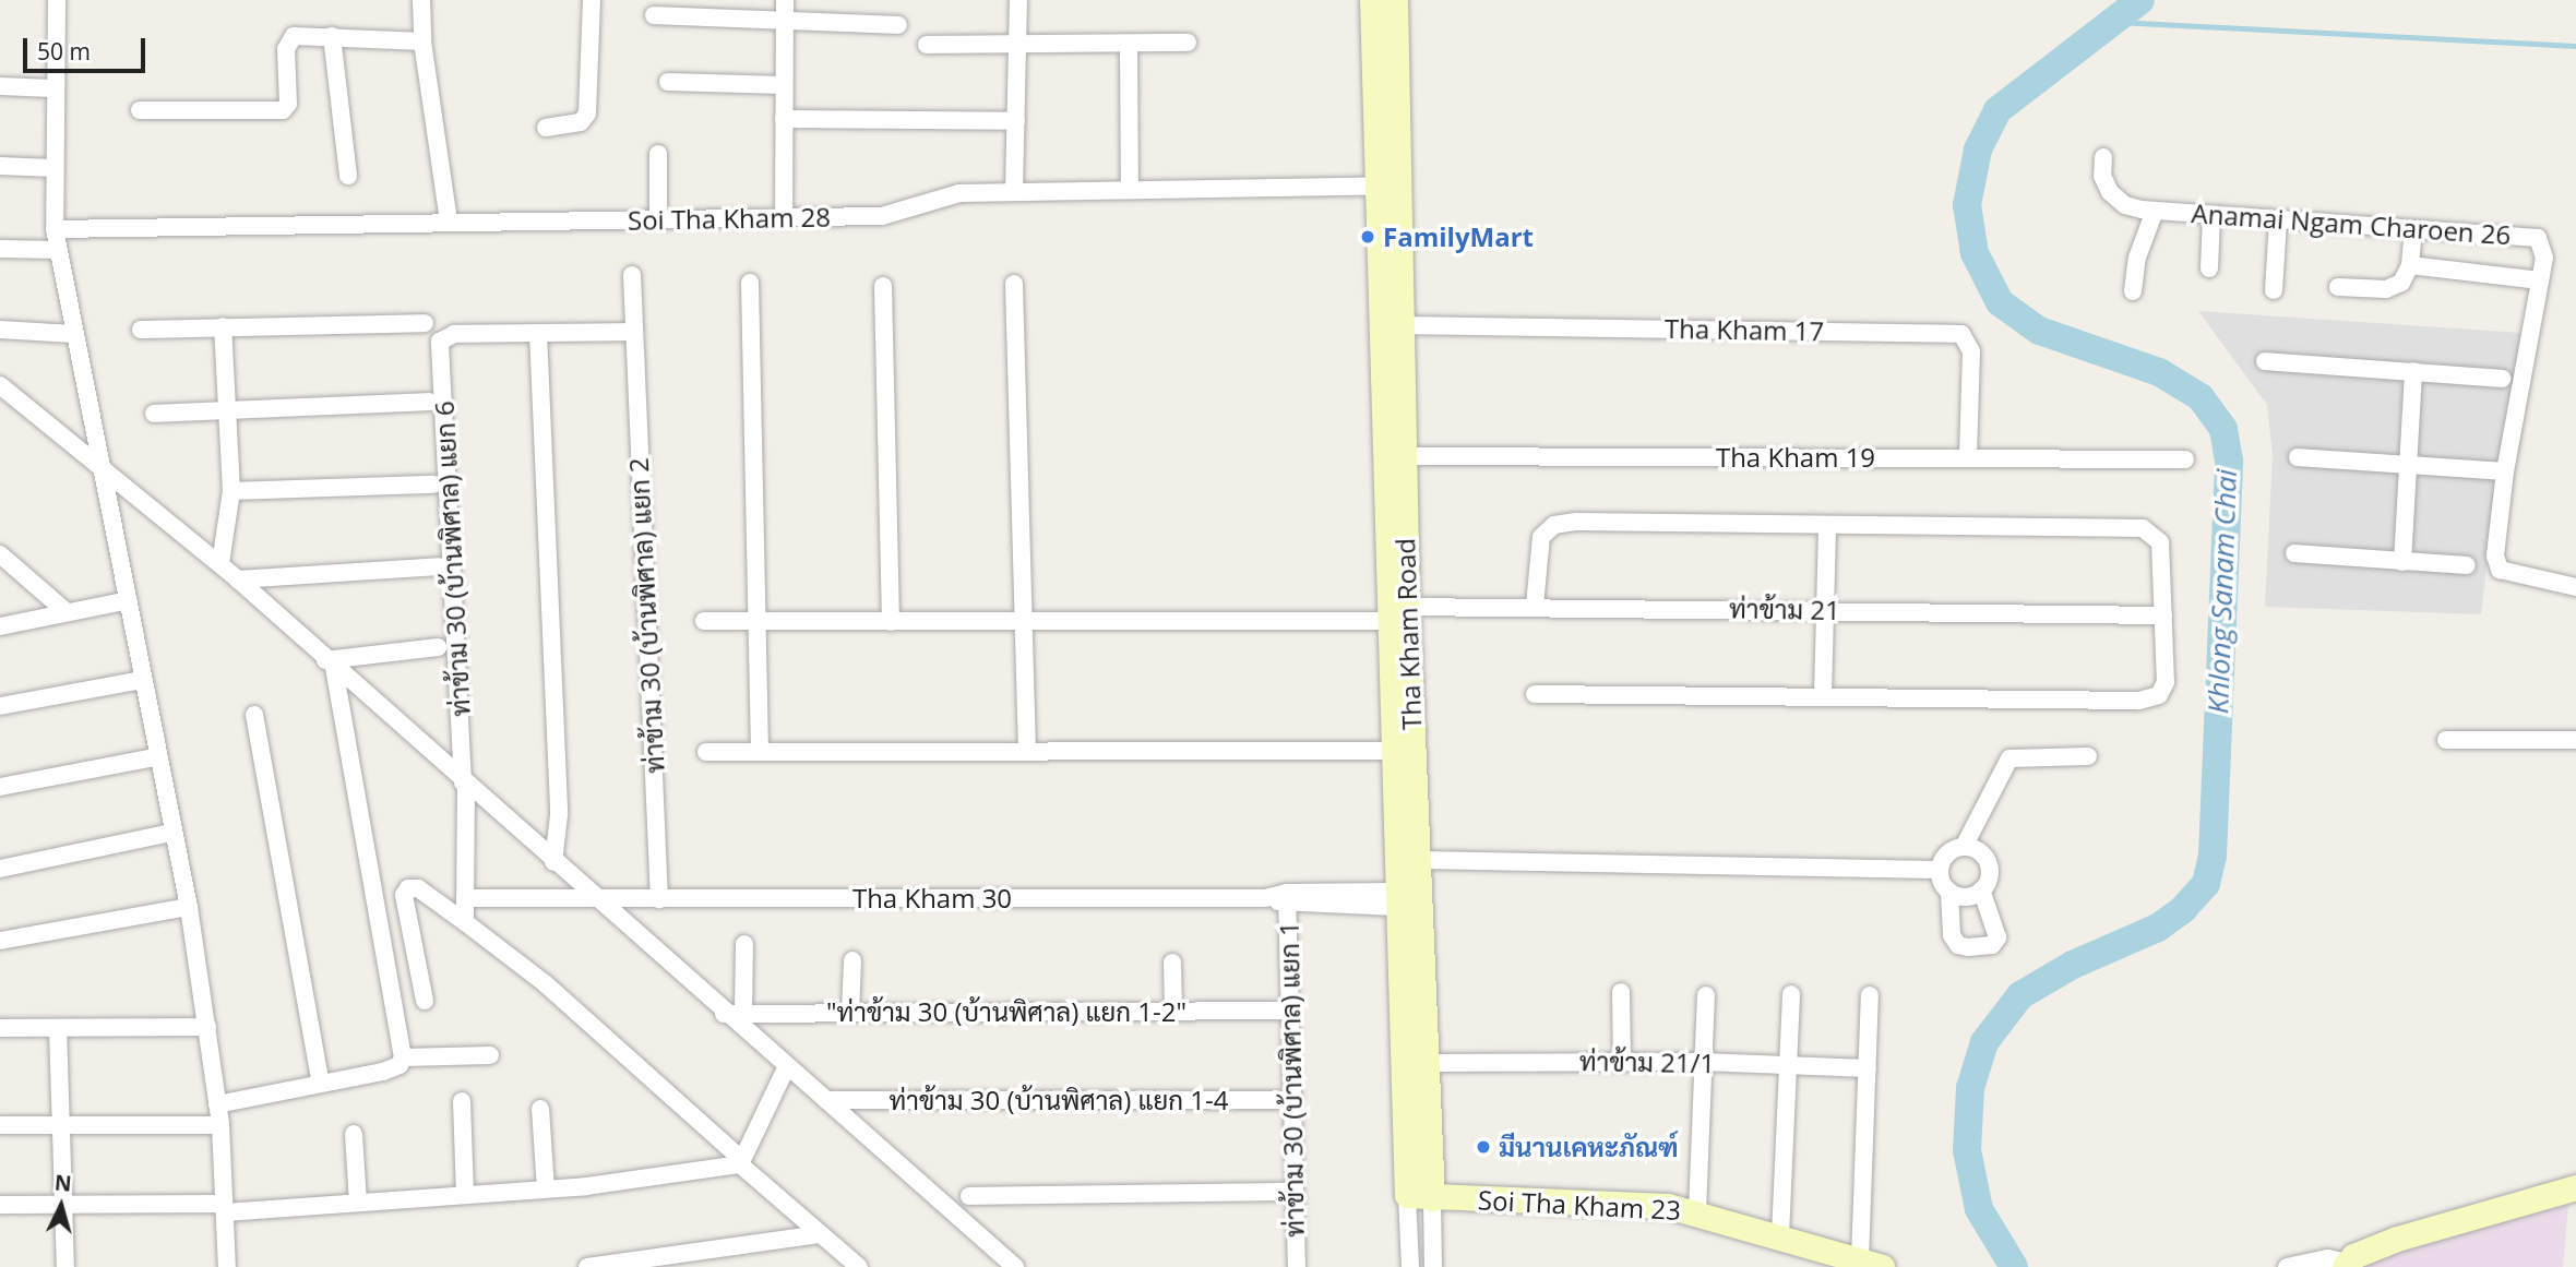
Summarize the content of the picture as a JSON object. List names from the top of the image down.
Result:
{
  "streets": {
    "street": [
      "Soi Tha Kham 28",
      "Anamai Ngam Charoen 26",
      "Tha Kham 17",
      "Tha Kham 19",
      "ท่าข้าม 30 (บ้านพิศาล) แยก 6",
      "ท่าข้าม 21",
      "ท่าข้าม 30 (บ้านพิศาล) แยก 2",
      "Tha Kham Road",
      "Tha Kham 30",
      "\"ท่าข้าม 30 (บ้านพิศาล) แยก 1-2\"",
      "ท่าข้าม 21/1",
      "ท่าข้าม 30 (บ้านพิศาล) แยก 1",
      "ท่าข้าม 30 (บ้านพิศาล) แยก 1-4",
      "Soi Tha Kham 23"
    ]
  },
  "crossings": [
    ["Soi Tha Kham 28", "Tha Kham Road"],
    ["Tha Kham 17", "Tha Kham 19"],
    ["Tha Kham 17", "Tha Kham Road"],
    ["Tha Kham 19", "Tha Kham Road"],
    ["ท่าข้าม 30 (บ้านพิศาล) แยก 6", "Tha Kham 30"],
    ["ท่าข้าม 21", "Tha Kham Road"],
    ["ท่าข้าม 30 (บ้านพิศาล) แยก 2", "Tha Kham 30"],
    ["Tha Kham Road", "Tha Kham 30"],
    ["Tha Kham Road", "ท่าข้าม 21/1"],
    ["Tha Kham Road", "Soi Tha Kham 23"],
    ["Tha Kham 30", "ท่าข้าม 30 (บ้านพิศาล) แยก 1"],
    ["\"ท่าข้าม 30 (บ้านพิศาล) แยก 1-2\"", "ท่าข้าม 30 (บ้านพิศาล) แยก 1"],
    ["ท่าข้าม 30 (บ้านพิศาล) แยก 1", "ท่าข้าม 30 (บ้านพิศาล) แยก 1-4"]
  ],
  "water": ["Khlong Sanam Chai"],
  "places": ["FamilyMart", "มีนานเคหะภัณฑ์"],
  "scale_bar": "50 m",
  "north": "top"
}
